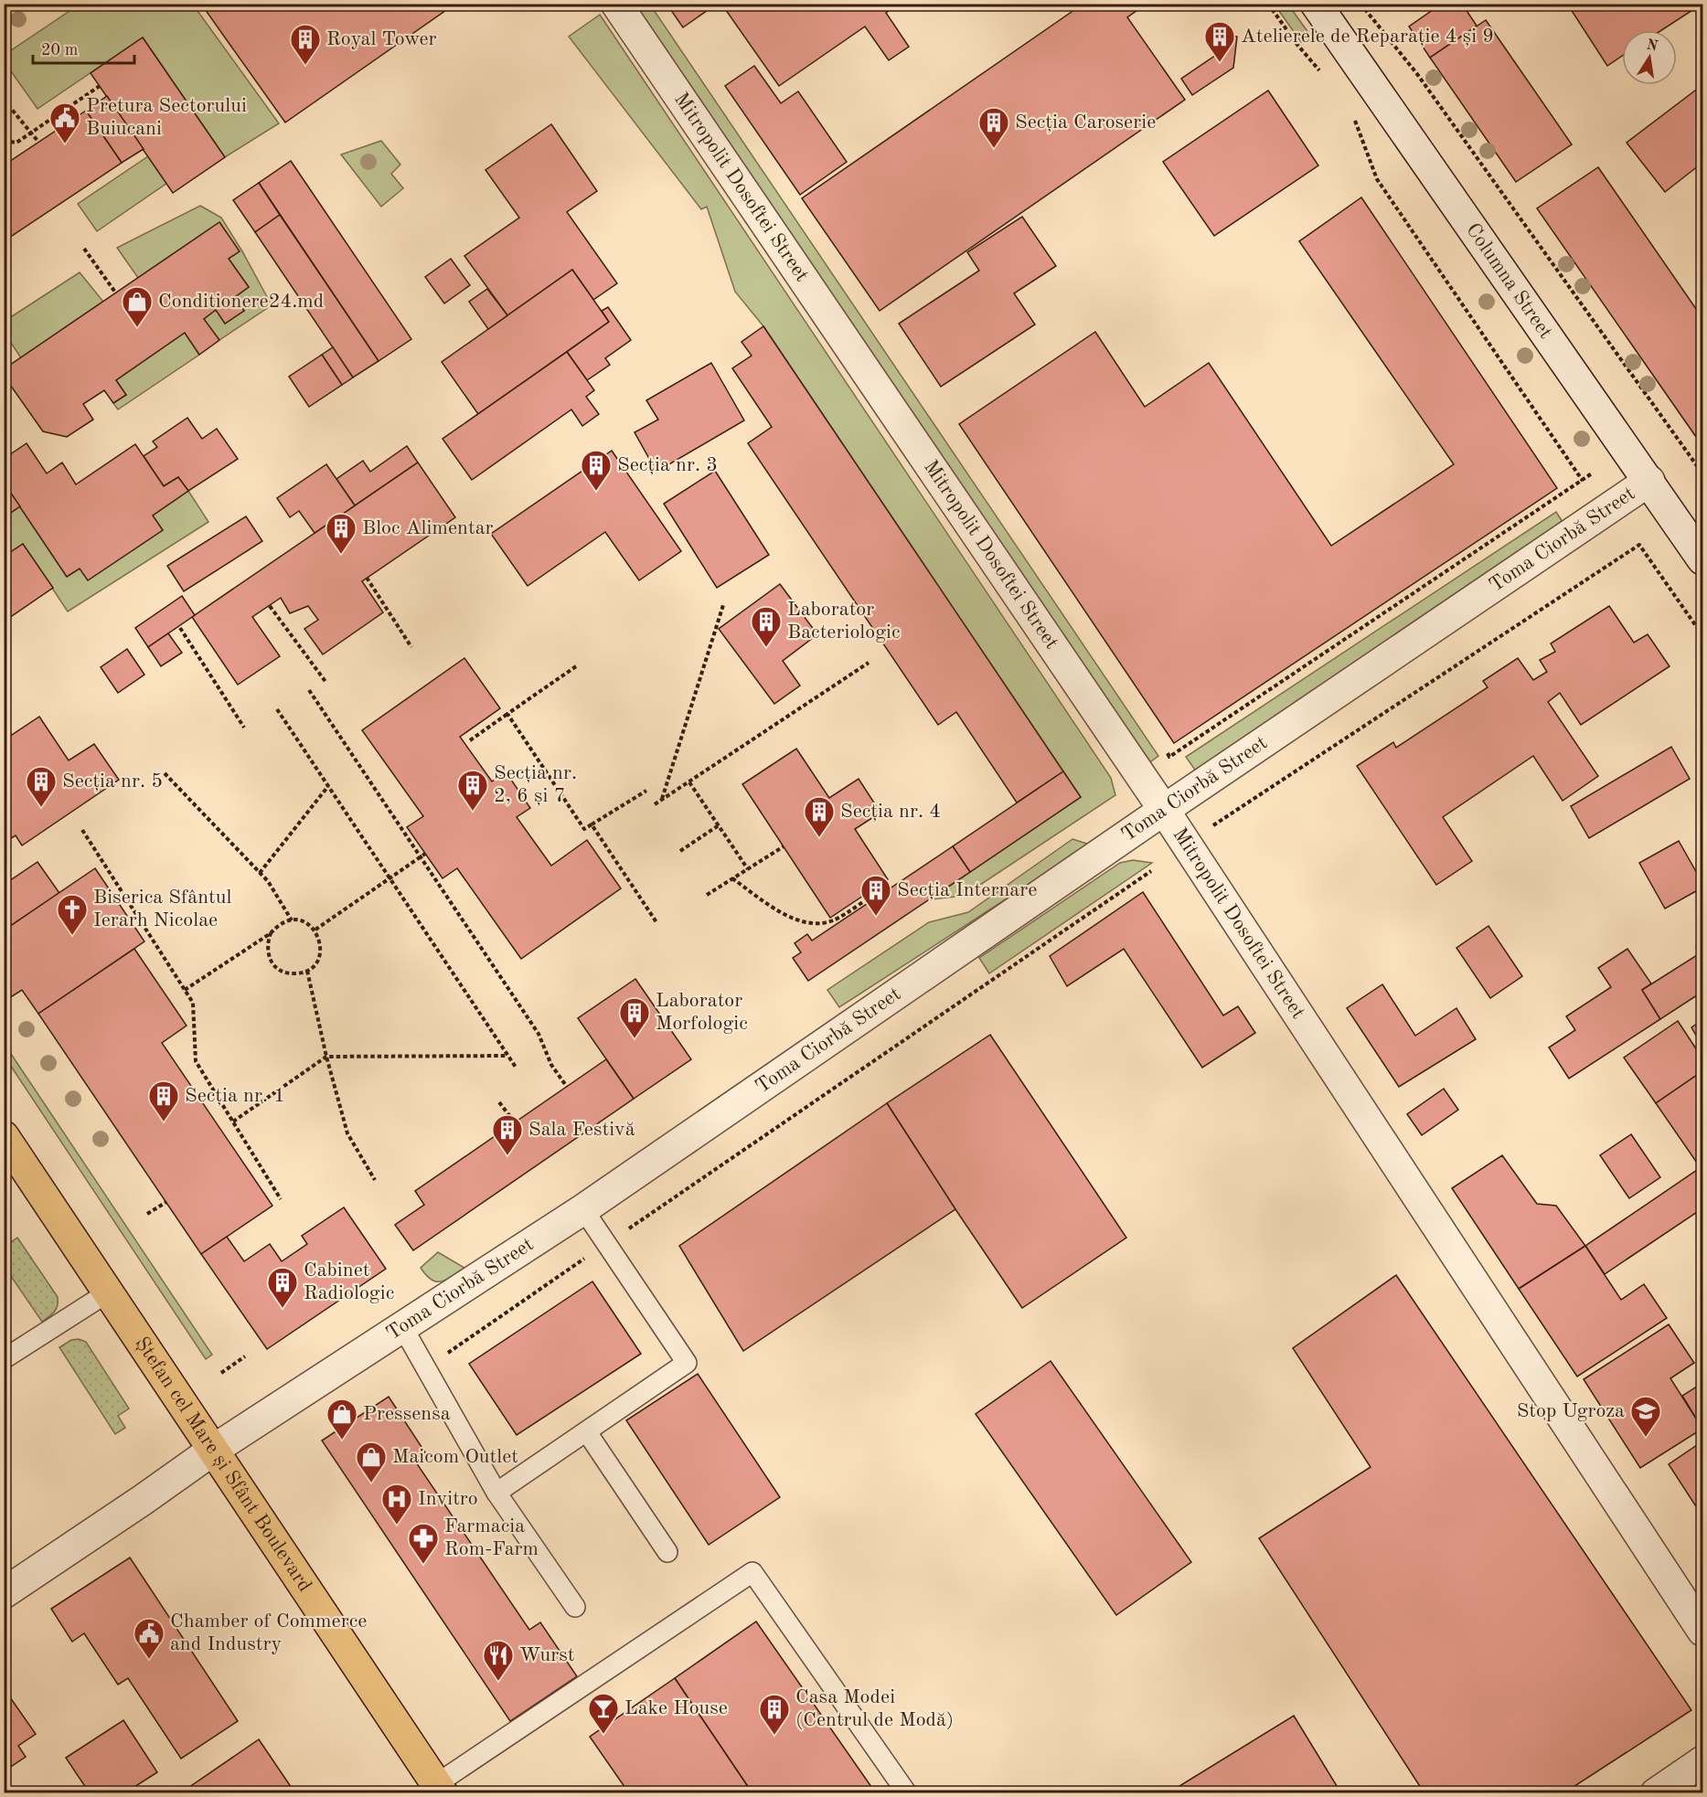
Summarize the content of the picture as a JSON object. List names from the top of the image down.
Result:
{
  "streets": {
    "main road": ["Ștefan cel Mare și Sfânt Boulevard"],
    "street": ["Mitropolit Dosoftei Street", "Columna Street", "Toma Ciorbă Street"]
  },
  "crossings": [
    ["Mitropolit Dosoftei Street", "Toma Ciorbă Street"],
    ["Columna Street", "Toma Ciorbă Street"],
    ["Toma Ciorbă Street", "Ștefan cel Mare și Sfânt Boulevard"]
  ],
  "places": {
    "building": [
      "Atelierele de Reparație 4 și 9",
      "Royal Tower",
      "Secția Caroserie",
      "Secția nr. 3",
      "Bloc Alimentar",
      "Laborator Bacteriologic",
      "Secția nr. 5",
      "Secția nr. 2, 6 și 7",
      "Secția nr. 4",
      "Secția Internare",
      "Laborator Morfologic",
      "Secția nr. 1",
      "Sala Festivă",
      "Cabinet Radiologic",
      "Casa Modei (Centrul de Modă)"
    ],
    "public building": ["Pretura Sectorului Buiucani", "Chamber of Commerce and Industry"],
    "shop": ["Conditionere24.md", "Pressensa", "Maicom Outlet"],
    "church": ["Biserica Sfântul Ierarh Nicolae"],
    "school or university": ["Stop Ugroza"],
    "hospital": ["Invitro"],
    "pharmacy": ["Farmacia Rom-Farm"],
    "restaurant": ["Wurst"],
    "bar": ["Lake House"]
  },
  "scale_bar": "20 m",
  "north": "top"
}
